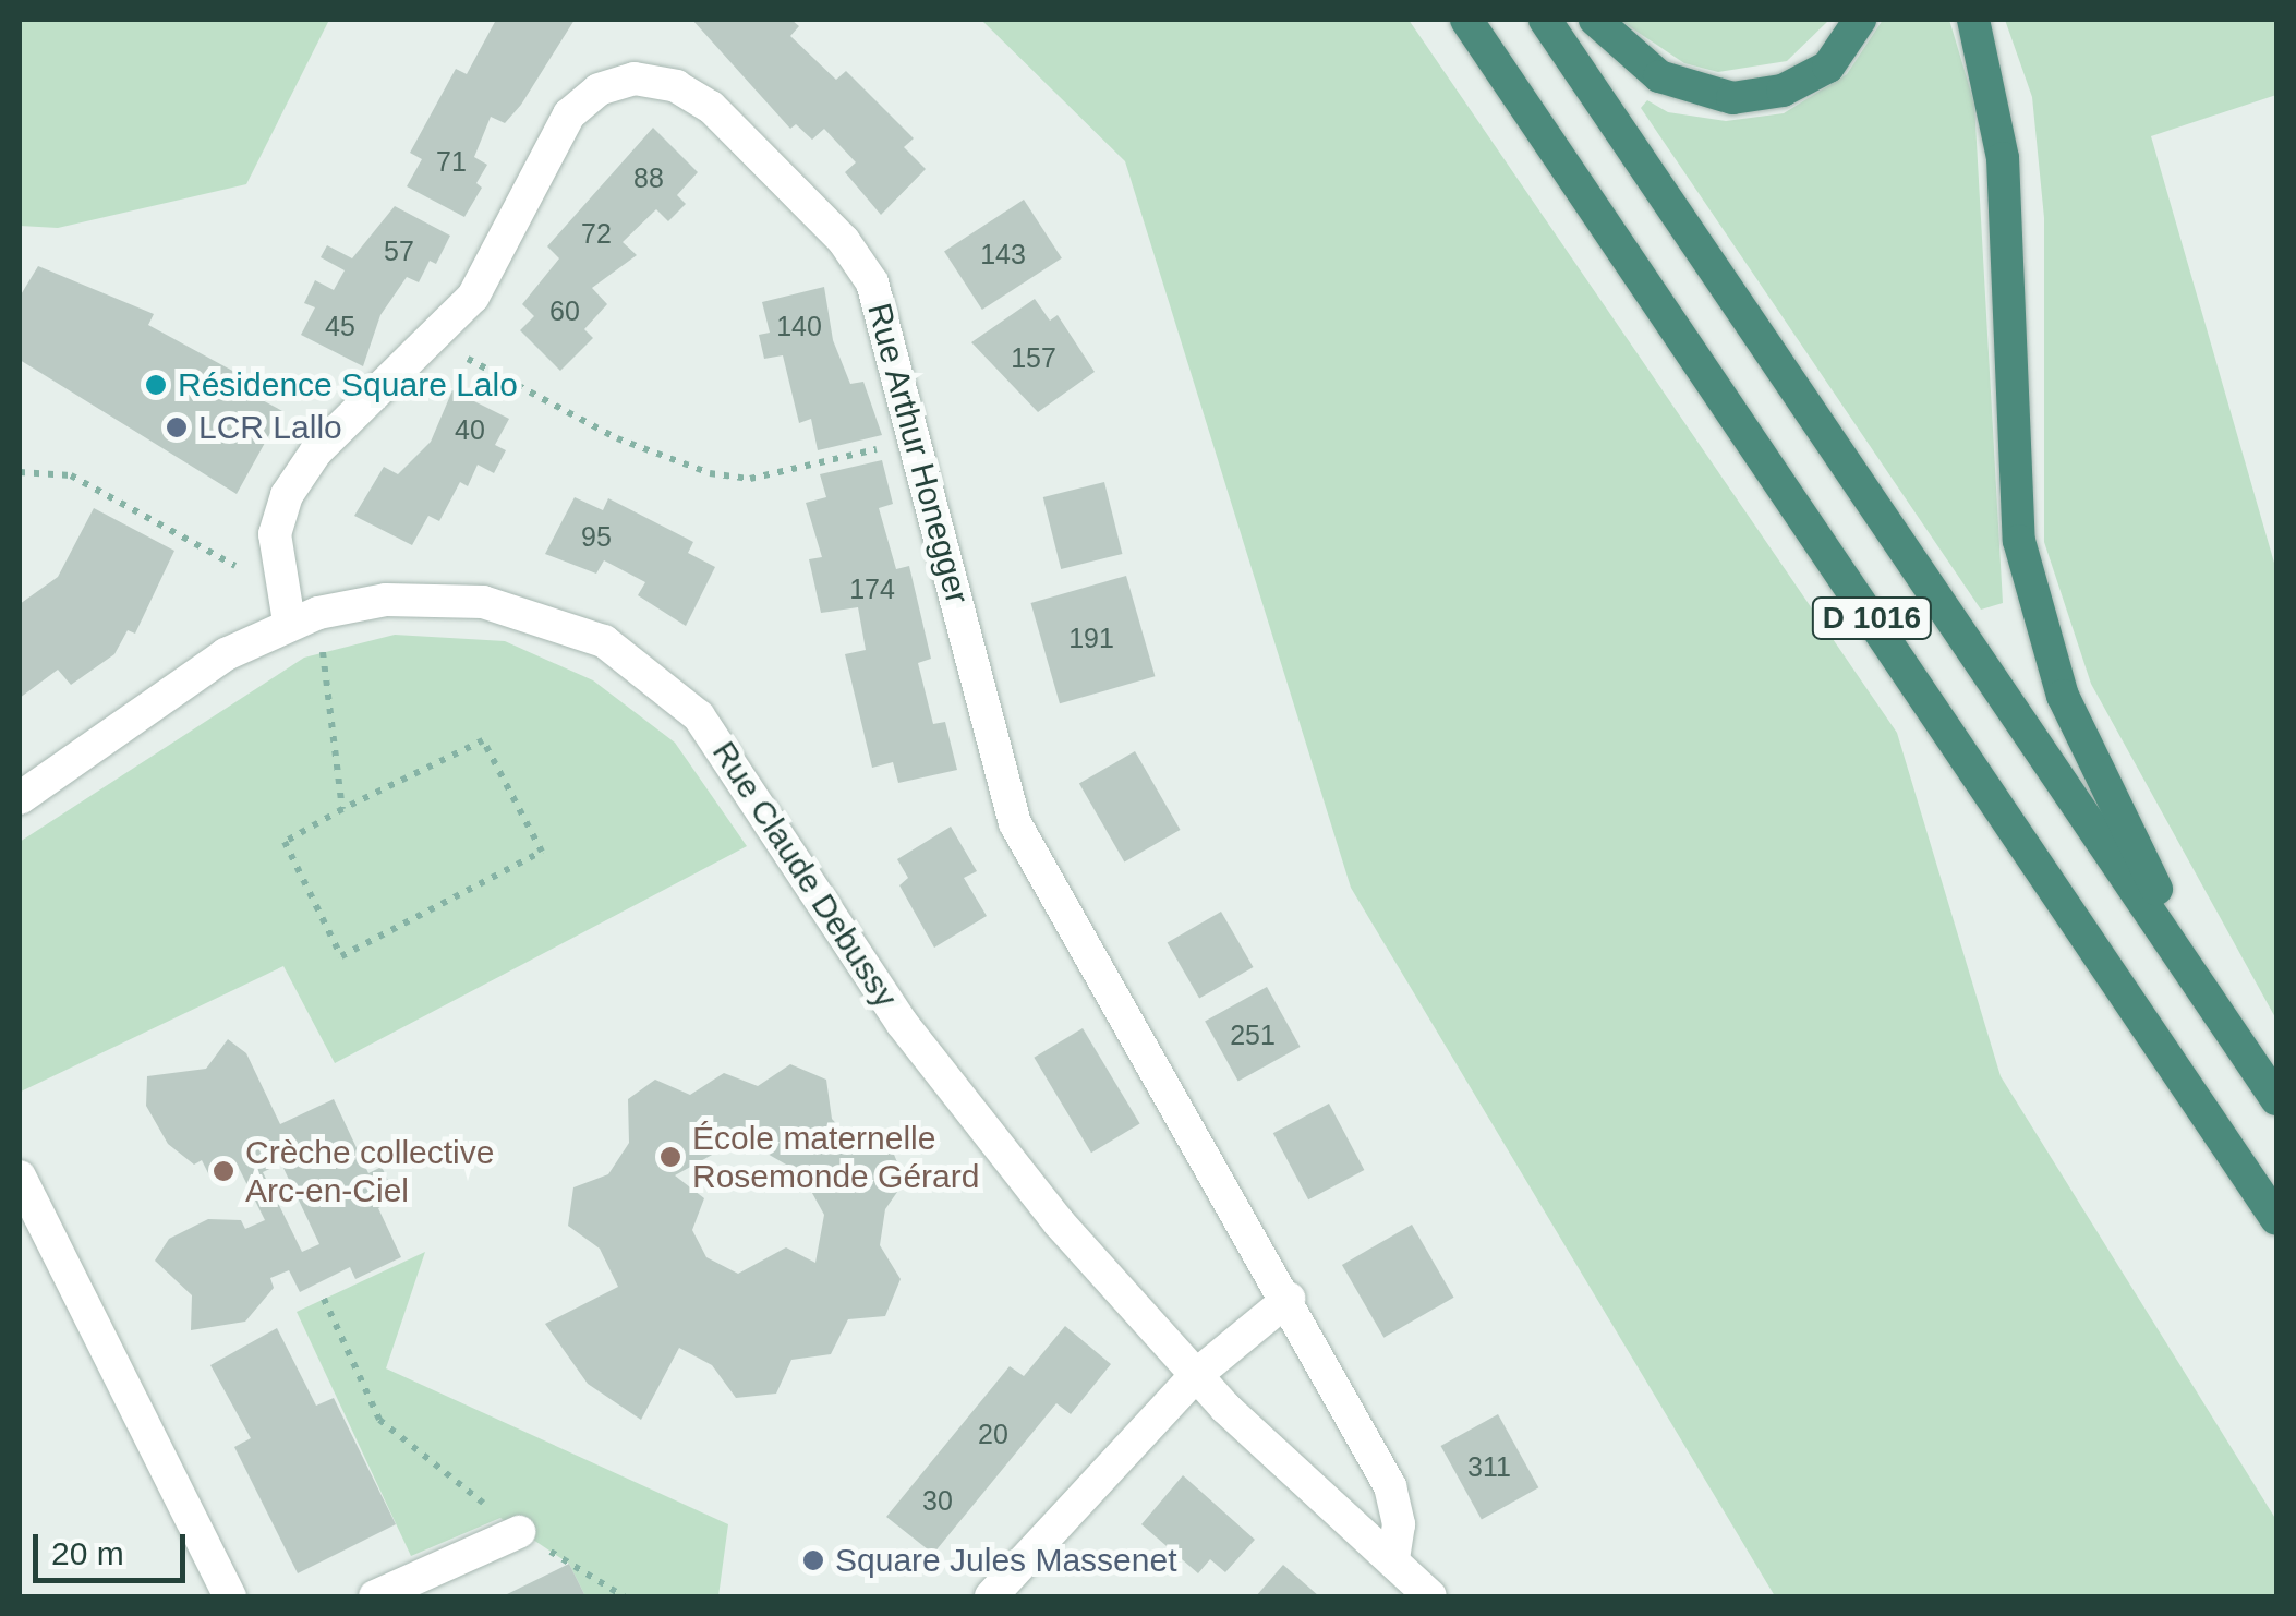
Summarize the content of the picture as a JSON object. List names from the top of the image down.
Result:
{
  "streets": {
    "highway": ["D 1016"],
    "street": ["Rue Arthur Honegger", "Rue Claude Debussy"]
  },
  "crossings": [
    ["Rue Arthur Honegger", "Rue Claude Debussy"]
  ],
  "places": [
    "Résidence Square Lalo",
    "LCR Lallo",
    "École maternelle Rosemonde Gérard",
    "Crèche collective Arc-en-Ciel",
    "Square Jules Massenet"
  ],
  "house_numbers": [
    "71",
    "88",
    "72",
    "57",
    "143",
    "60",
    "45",
    "140",
    "157",
    "40",
    "95",
    "174",
    "191",
    "251",
    "20",
    "311",
    "30"
  ],
  "scale_bar": "20 m"
}
